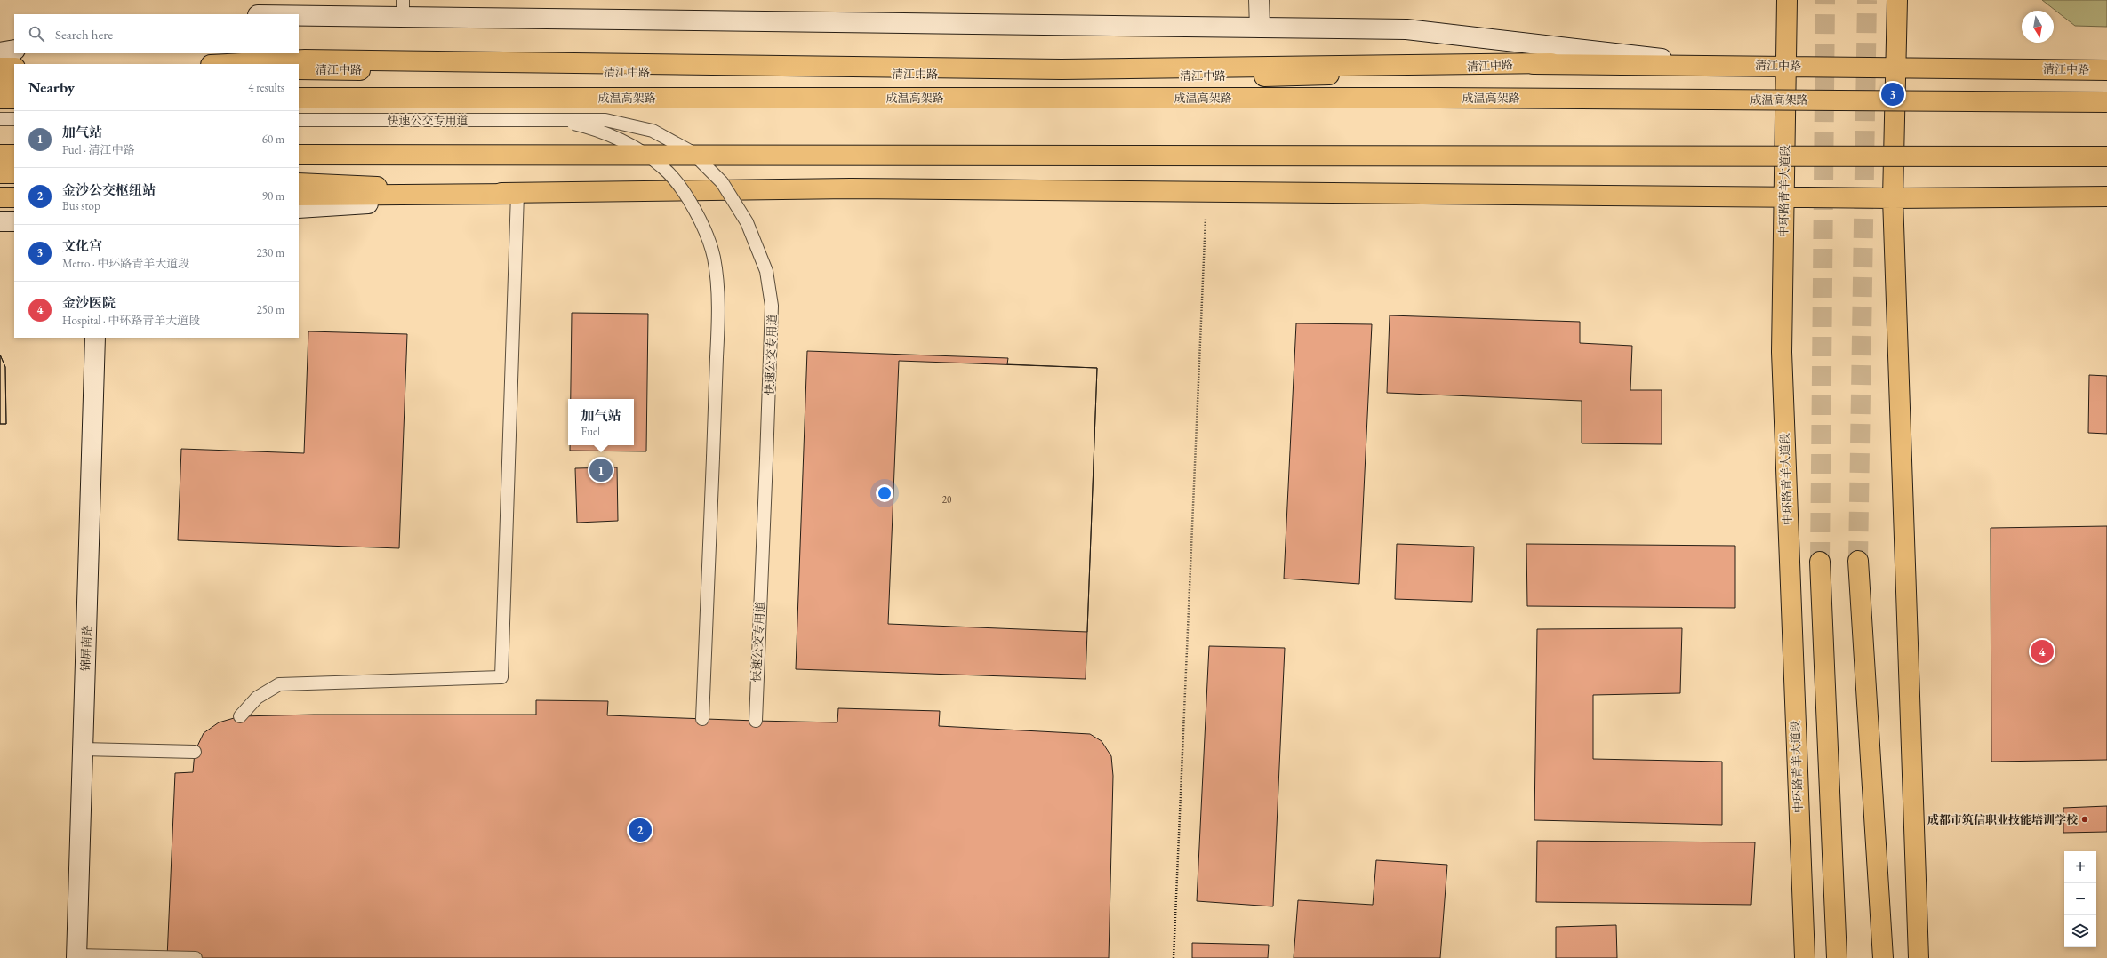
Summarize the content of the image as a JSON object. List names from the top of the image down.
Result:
{
  "streets": {
    "main road": ["清江中路", "成温高架路", "中环路青羊大道段"],
    "street": ["锦屏南路"],
    "lane": ["快速公交专用道"]
  },
  "crossings": [
    ["清江中路", "中环路青羊大道段"]
  ],
  "places": ["成都市筑信职业技能培训学校"],
  "house_numbers": ["20"],
  "north": "bottom",
  "page": {
    "search": "Search here",
    "heading": ["Nearby", "4 results"],
    "pins": [
      "3",
      "1",
      "4",
      "2"
    ],
    "list": [
      {
        "mark": "1",
        "name": "加气站",
        "note": "Fuel · 清江中路",
        "value": "60 m"
      },
      {
        "mark": "2",
        "name": "金沙公交枢纽站",
        "note": "Bus stop",
        "value": "90 m"
      },
      {
        "mark": "3",
        "name": "文化宫",
        "note": "Metro · 中环路青羊大道段",
        "value": "230 m"
      },
      {
        "mark": "4",
        "name": "金沙医院",
        "note": "Hospital · 中环路青羊大道段",
        "value": "250 m"
      }
    ],
    "popup": ["加气站", "Fuel"],
    "map_buttons": ["+", "−"]
  }
}
